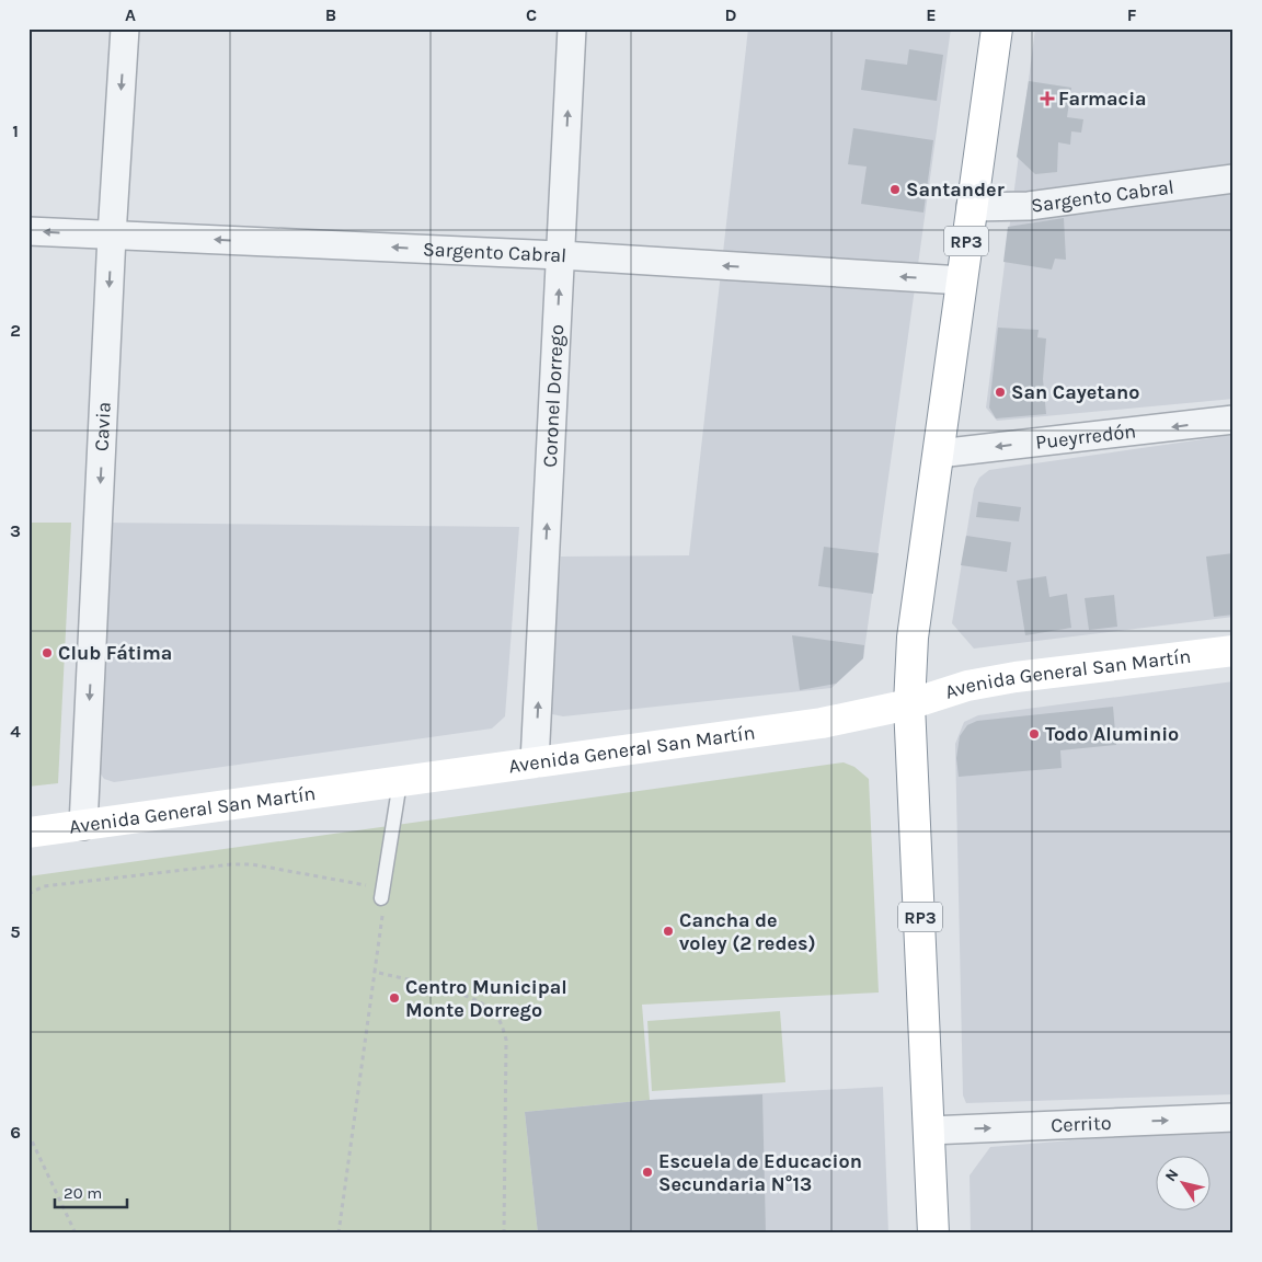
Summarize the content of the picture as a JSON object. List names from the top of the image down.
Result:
{
  "streets": {
    "main road": ["RP3", "Avenida General San Martín"],
    "street": [
      "Sargento Cabral",
      "Coronel Dorrego",
      "Cavia",
      "Pueyrredón",
      "Cerrito"
    ]
  },
  "crossings": [
    ["Sargento Cabral", "RP3"],
    ["Sargento Cabral", "Coronel Dorrego"],
    ["Sargento Cabral", "Cavia"],
    ["RP3", "Pueyrredón"],
    ["RP3", "Avenida General San Martín"],
    ["RP3", "Cerrito"],
    ["Coronel Dorrego", "Avenida General San Martín"],
    ["Cavia", "Avenida General San Martín"]
  ],
  "one_way": [
    "Sargento Cabral",
    "Coronel Dorrego",
    "Cavia",
    "Pueyrredón",
    "Cerrito"
  ],
  "places": {
    "health": ["Farmacia"],
    "other": [
      "Santander",
      "San Cayetano",
      "Club Fátima",
      "Todo Aluminio",
      "Cancha de voley (2 redes)",
      "Centro Municipal Monte Dorrego",
      "Escuela de Educacion Secundaria N°13"
    ]
  },
  "scale_bar": "20 m",
  "north": "top left",
  "grid": {
    "columns": [
      "A",
      "B",
      "C",
      "D",
      "E",
      "F"
    ],
    "rows": [
      "1",
      "2",
      "3",
      "4",
      "5",
      "6"
    ]
  }
}
